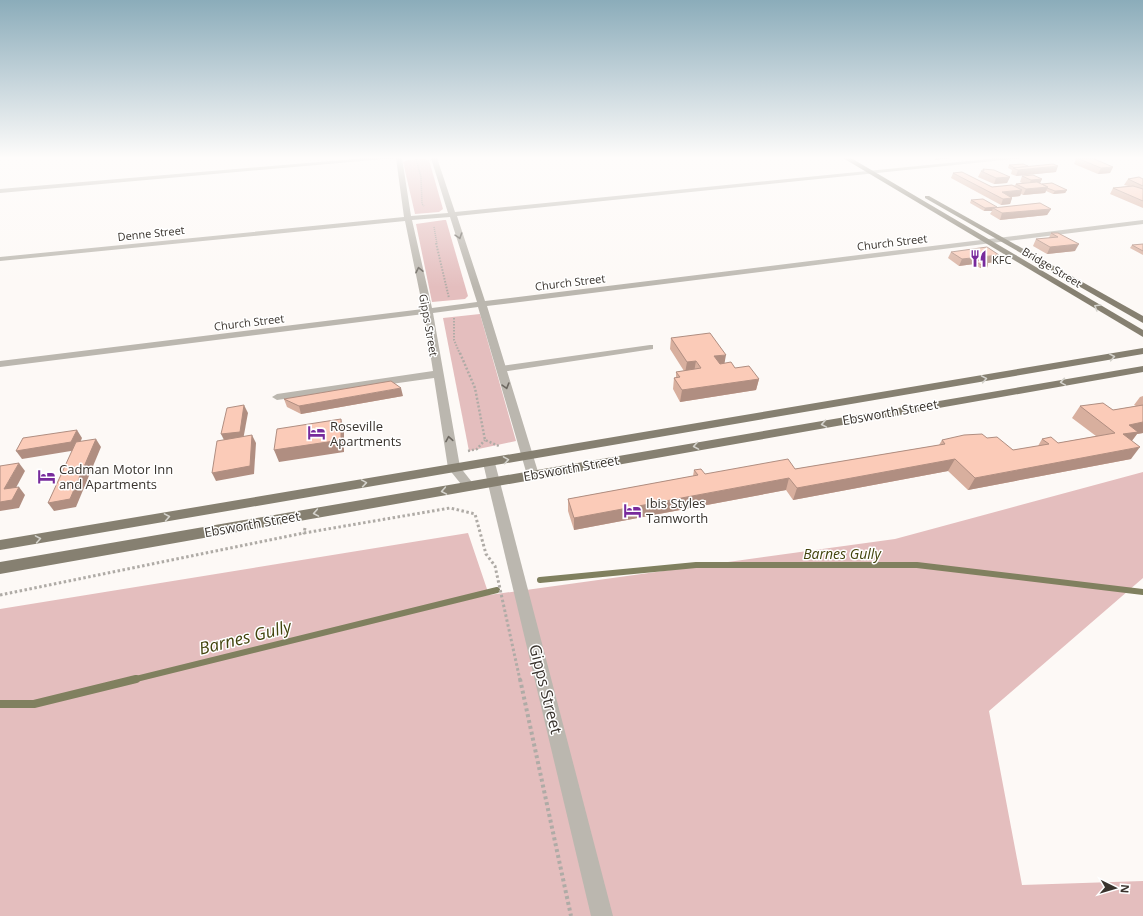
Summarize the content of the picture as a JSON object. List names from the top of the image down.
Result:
{
  "streets": {
    "main road": ["Bridge Street", "Ebsworth Street"],
    "street": ["Denne Street", "Church Street", "Gipps Street"]
  },
  "crossings": [
    ["Denne Street", "Gipps Street"],
    ["Church Street", "Bridge Street"],
    ["Church Street", "Gipps Street"],
    ["Gipps Street", "Ebsworth Street"]
  ],
  "water": ["Barnes Gully"],
  "places": {
    "restaurant": ["KFC"],
    "hotel": ["Roseville Apartments", "Cadman Motor Inn and Apartments", "Ibis Styles Tamworth"]
  },
  "north": "right"
}
